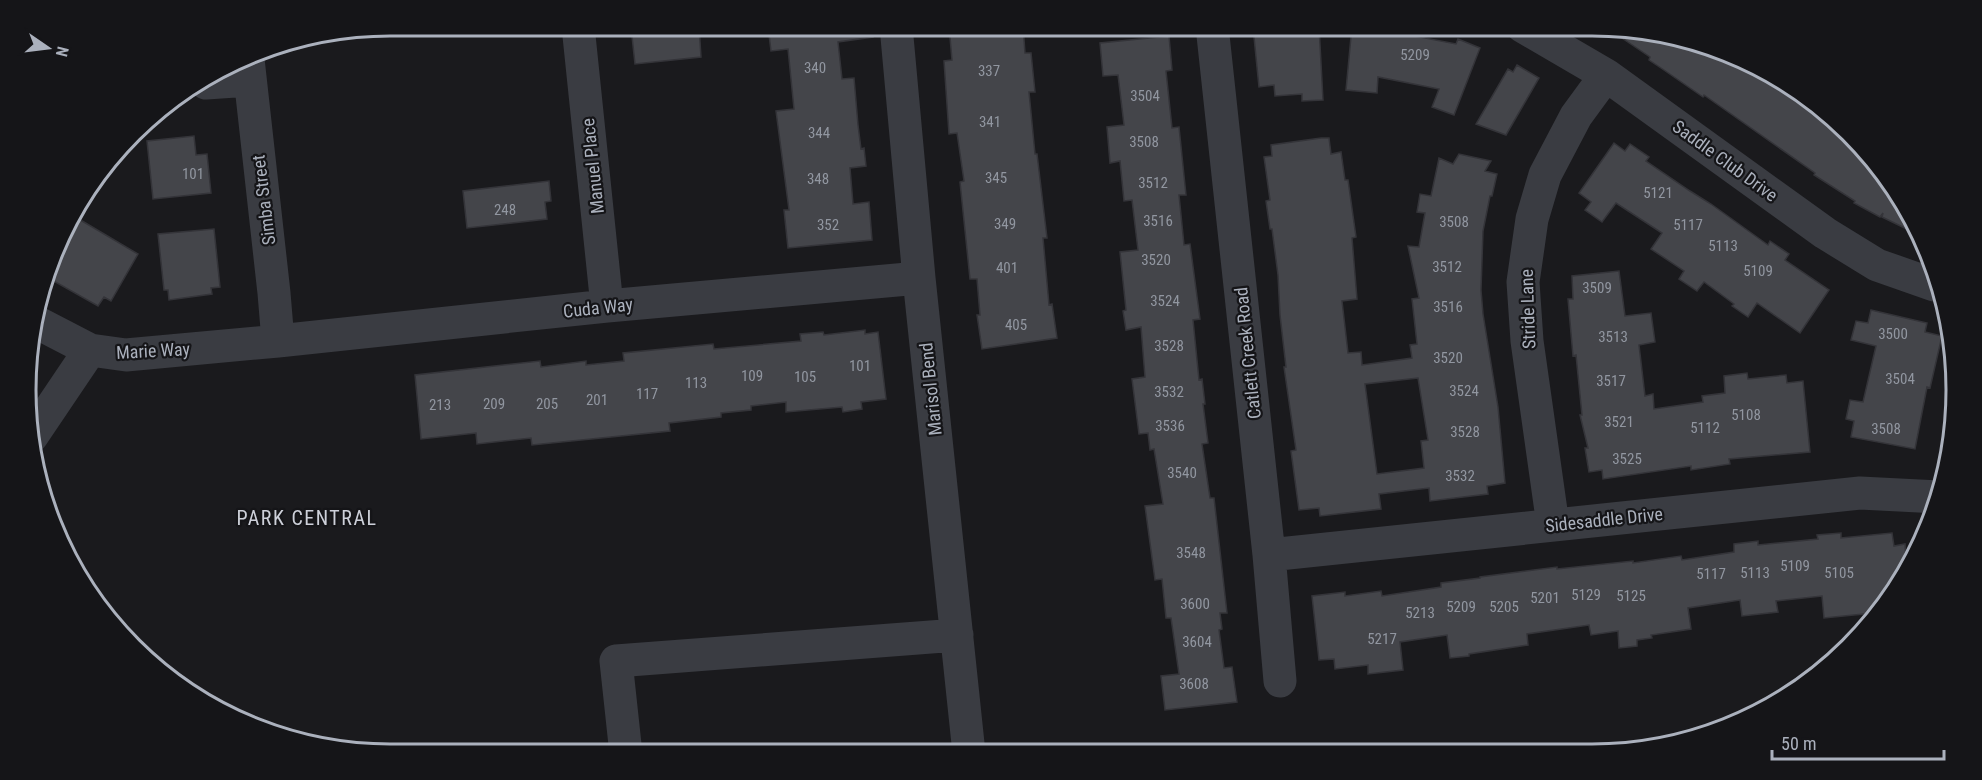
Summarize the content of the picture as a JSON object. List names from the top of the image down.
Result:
{
  "streets": {
    "street": [
      "Saddle Club Drive",
      "Manuel Place",
      "Simba Street",
      "Cuda Way",
      "Stride Lane",
      "Marie Way",
      "Catlett Creek Road",
      "Marisol Bend",
      "Sidesaddle Drive"
    ]
  },
  "crossings": [
    ["Saddle Club Drive", "Stride Lane"],
    ["Manuel Place", "Cuda Way"],
    ["Simba Street", "Cuda Way"],
    ["Simba Street", "Marie Way"],
    ["Cuda Way", "Marie Way"],
    ["Cuda Way", "Marisol Bend"],
    ["Stride Lane", "Sidesaddle Drive"],
    ["Catlett Creek Road", "Sidesaddle Drive"]
  ],
  "districts": ["PARK CENTRAL"],
  "house_numbers": [
    "5209",
    "340",
    "337",
    "3504",
    "341",
    "344",
    "3508",
    "101",
    "345",
    "348",
    "3512",
    "5121",
    "248",
    "3516",
    "3508",
    "349",
    "352",
    "5117",
    "5113",
    "3520",
    "3512",
    "401",
    "5109",
    "3509",
    "3524",
    "3516",
    "405",
    "3500",
    "3513",
    "3528",
    "3520",
    "101",
    "109",
    "105",
    "3504",
    "3517",
    "113",
    "3524",
    "3532",
    "117",
    "201",
    "209",
    "205",
    "213",
    "5108",
    "3521",
    "3536",
    "5112",
    "3508",
    "3528",
    "3525",
    "3540",
    "3532",
    "3548",
    "5109",
    "5113",
    "5105",
    "5117",
    "5129",
    "5125",
    "5201",
    "3600",
    "5209",
    "5205",
    "5213",
    "5217",
    "3604",
    "3608"
  ],
  "scale_bar": "50 m",
  "north": "right"
}
